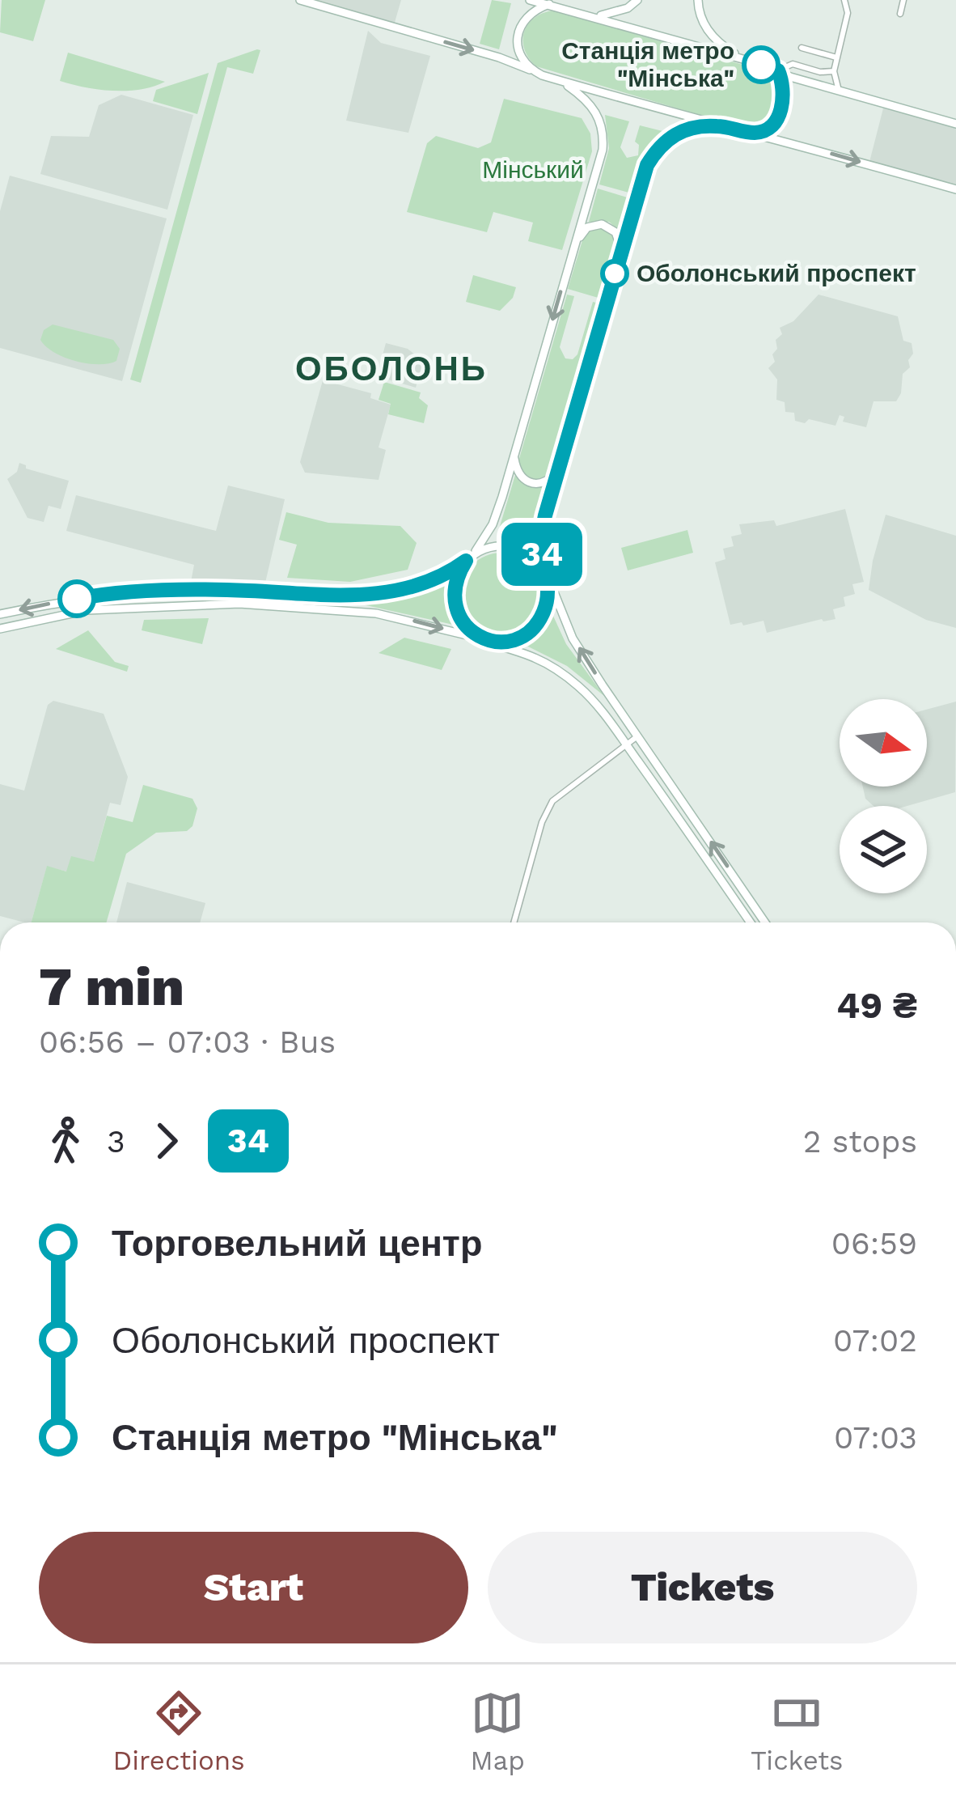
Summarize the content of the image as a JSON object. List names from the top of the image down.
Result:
{
  "districts": ["ОБОЛОНЬ"],
  "parks": ["Мінський"],
  "places": ["Станція метро \"Мінська\"", "Оболонський проспект"],
  "lines": ["bus line 34"],
  "north": "right",
  "page": {
    "on_map": "34",
    "heading": ["7 min", "06:56 – 07:03 · Bus", "49 ₴"],
    "legs": ["3", "34", "2 stops"],
    "list": [
      {
        "name": "Торговельний центр",
        "value": "06:59"
      },
      {
        "name": "Оболонський проспект",
        "value": "07:02"
      },
      {
        "name": "Станція метро \"Мінська\"",
        "value": "07:03"
      }
    ],
    "buttons": ["Start", "Tickets"],
    "tabs": ["Directions", "Map", "Tickets"]
  }
}
